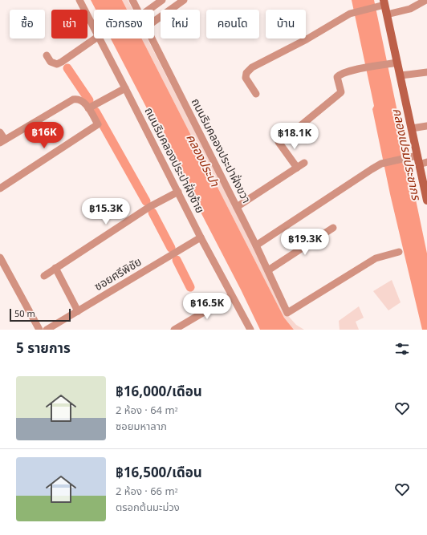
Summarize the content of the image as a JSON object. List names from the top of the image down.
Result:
{
  "streets": {
    "street": ["ถนนริมคลองประปาฝั่งขวา", "ถนนริมคลองประปาฝั่งซ้าย", "ซอยศรีพิชัย"]
  },
  "crossings": [
    ["ถนนริมคลองประปาฝั่งซ้าย", "ซอยศรีพิชัย"]
  ],
  "water": ["คลองเปรมประชากร", "คลองประปา"],
  "scale_bar": "50 m",
  "page": {
    "chip": [
      "ซื้อ",
      "เช่า",
      "ตัวกรอง",
      "ใหม่",
      "คอนโด",
      "บ้าน"
    ],
    "price": [
      "฿16K",
      "฿18.1K",
      "฿15.3K",
      "฿19.3K",
      "฿16.5K"
    ],
    "scale": "50 m",
    "heading": "5 รายการ",
    "list": [
      {
        "name": "฿16,000/เดือน",
        "note": "2 ห้อง · 64 m² · ซอยมหาลาภ"
      },
      {
        "name": "฿16,500/เดือน",
        "note": "2 ห้อง · 66 m² · ตรอกต้นมะม่วง"
      }
    ]
  }
}
